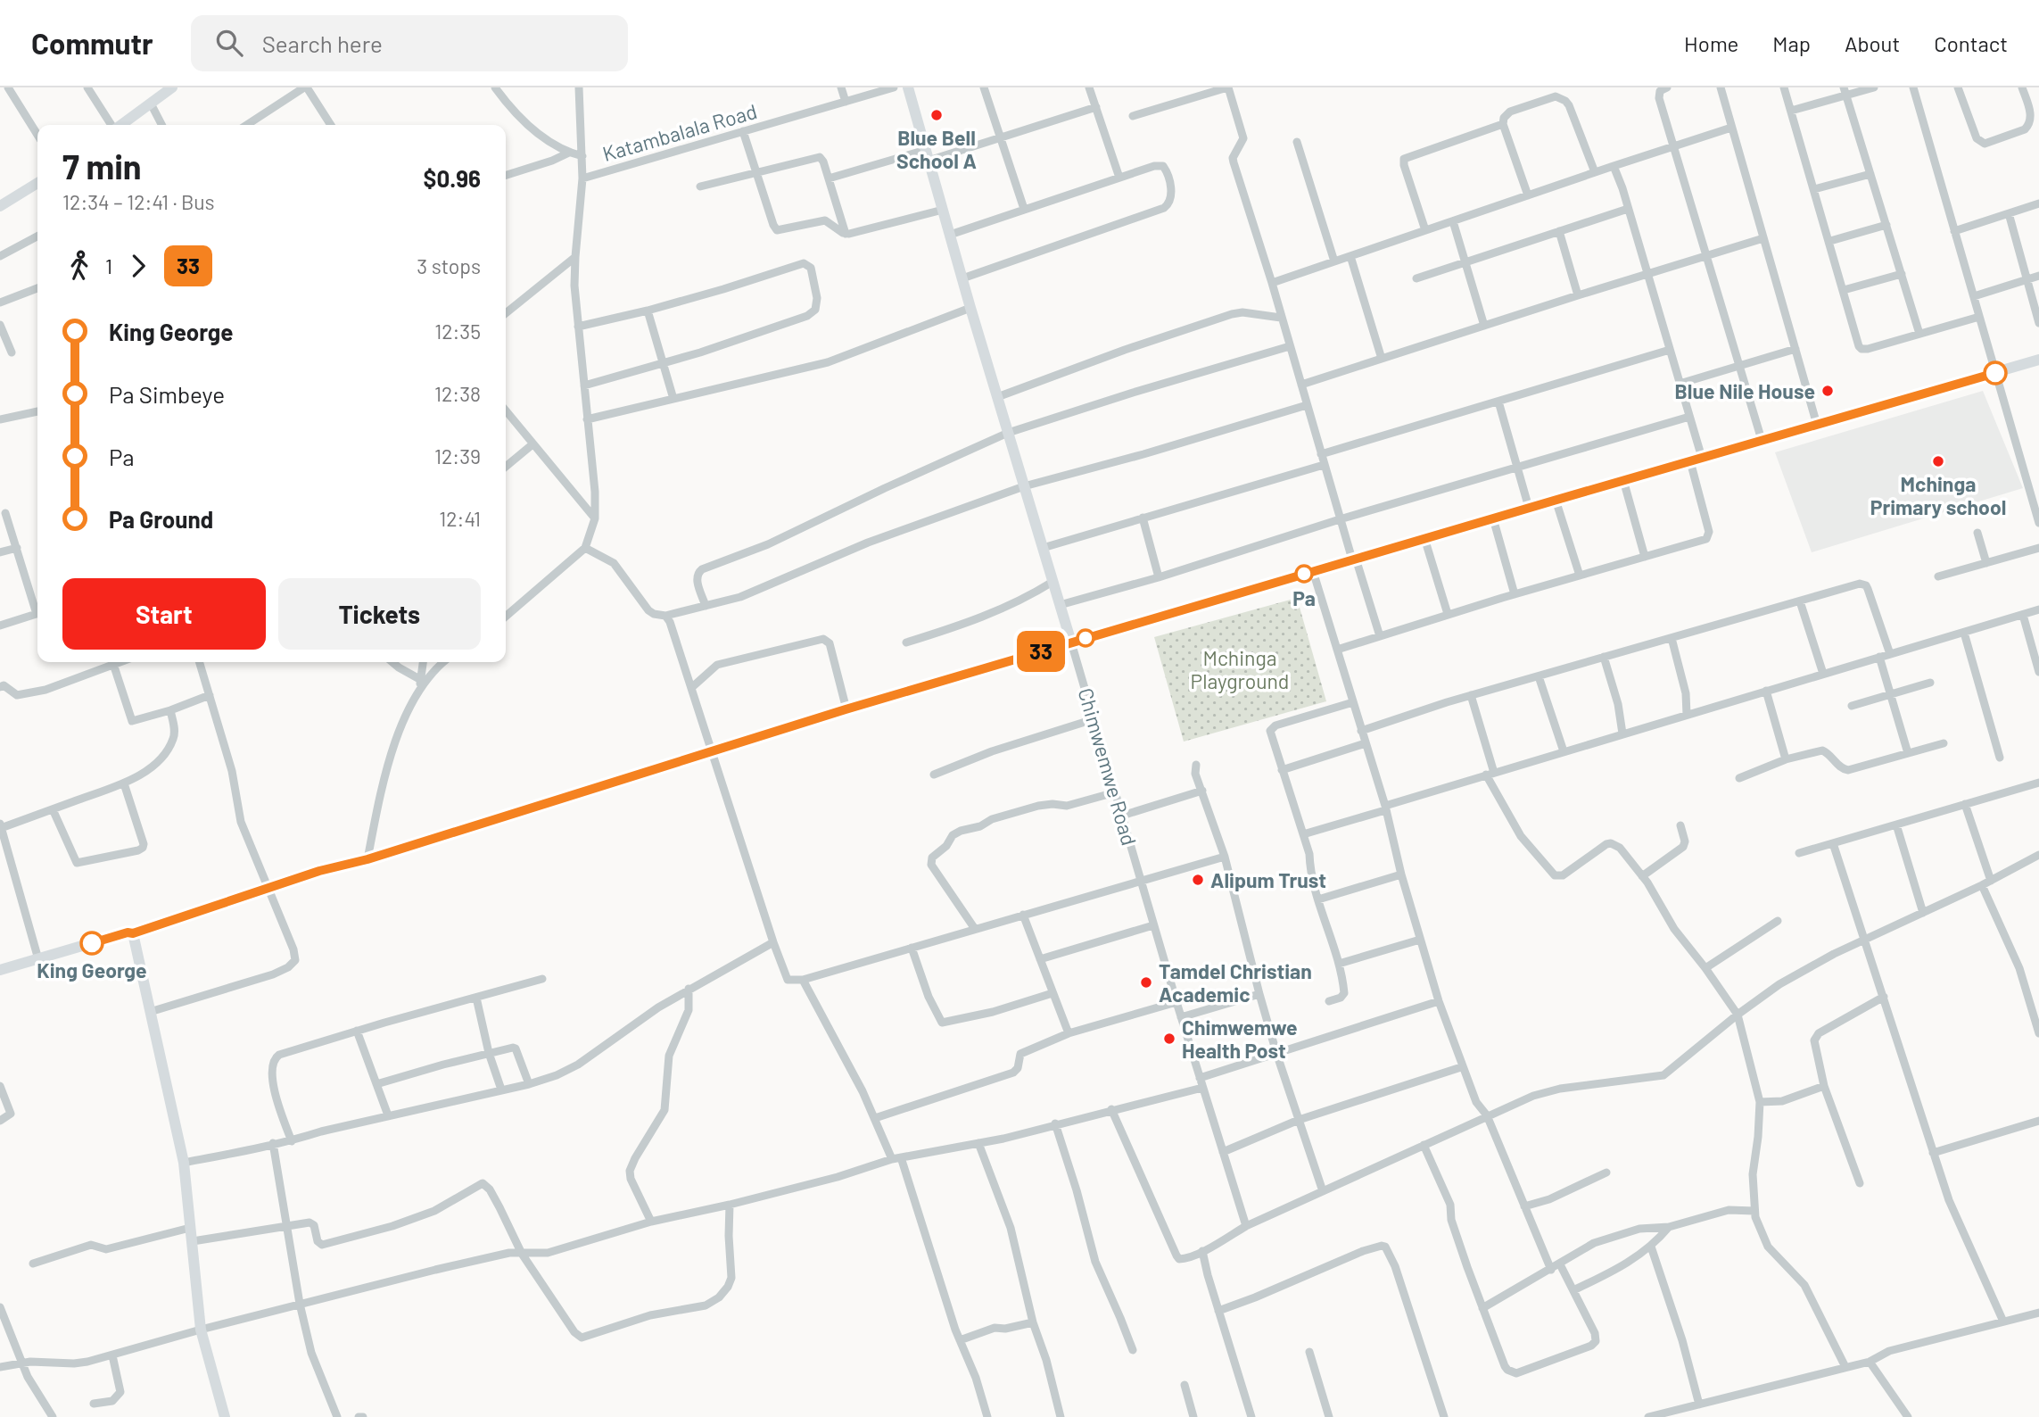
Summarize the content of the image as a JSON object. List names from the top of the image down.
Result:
{
  "streets": {
    "street": ["Katambalala Road", "Chimwemwe Road"]
  },
  "parks": ["Mchinga Playground"],
  "places": [
    "Blue Bell School A",
    "Blue Nile House",
    "Mchinga Primary school",
    "Pa",
    "Alipum Trust",
    "King George",
    "Tamdel Christian Academic",
    "Chimwemwe Health Post"
  ],
  "lines": ["bus line 33"],
  "page": {
    "header": "Commutr",
    "search": "Search here",
    "nav": [
      "Home",
      "Map",
      "About",
      "Contact"
    ],
    "on_map": "33",
    "heading": ["7 min", "12:34 – 12:41 · Bus", "$0.96"],
    "legs": ["1", "33", "3 stops"],
    "list": [
      {
        "name": "King George",
        "value": "12:35"
      },
      {
        "name": "Pa Simbeye",
        "value": "12:38"
      },
      {
        "name": "Pa",
        "value": "12:39"
      },
      {
        "name": "Pa Ground",
        "value": "12:41"
      }
    ],
    "buttons": ["Start", "Tickets"]
  }
}
